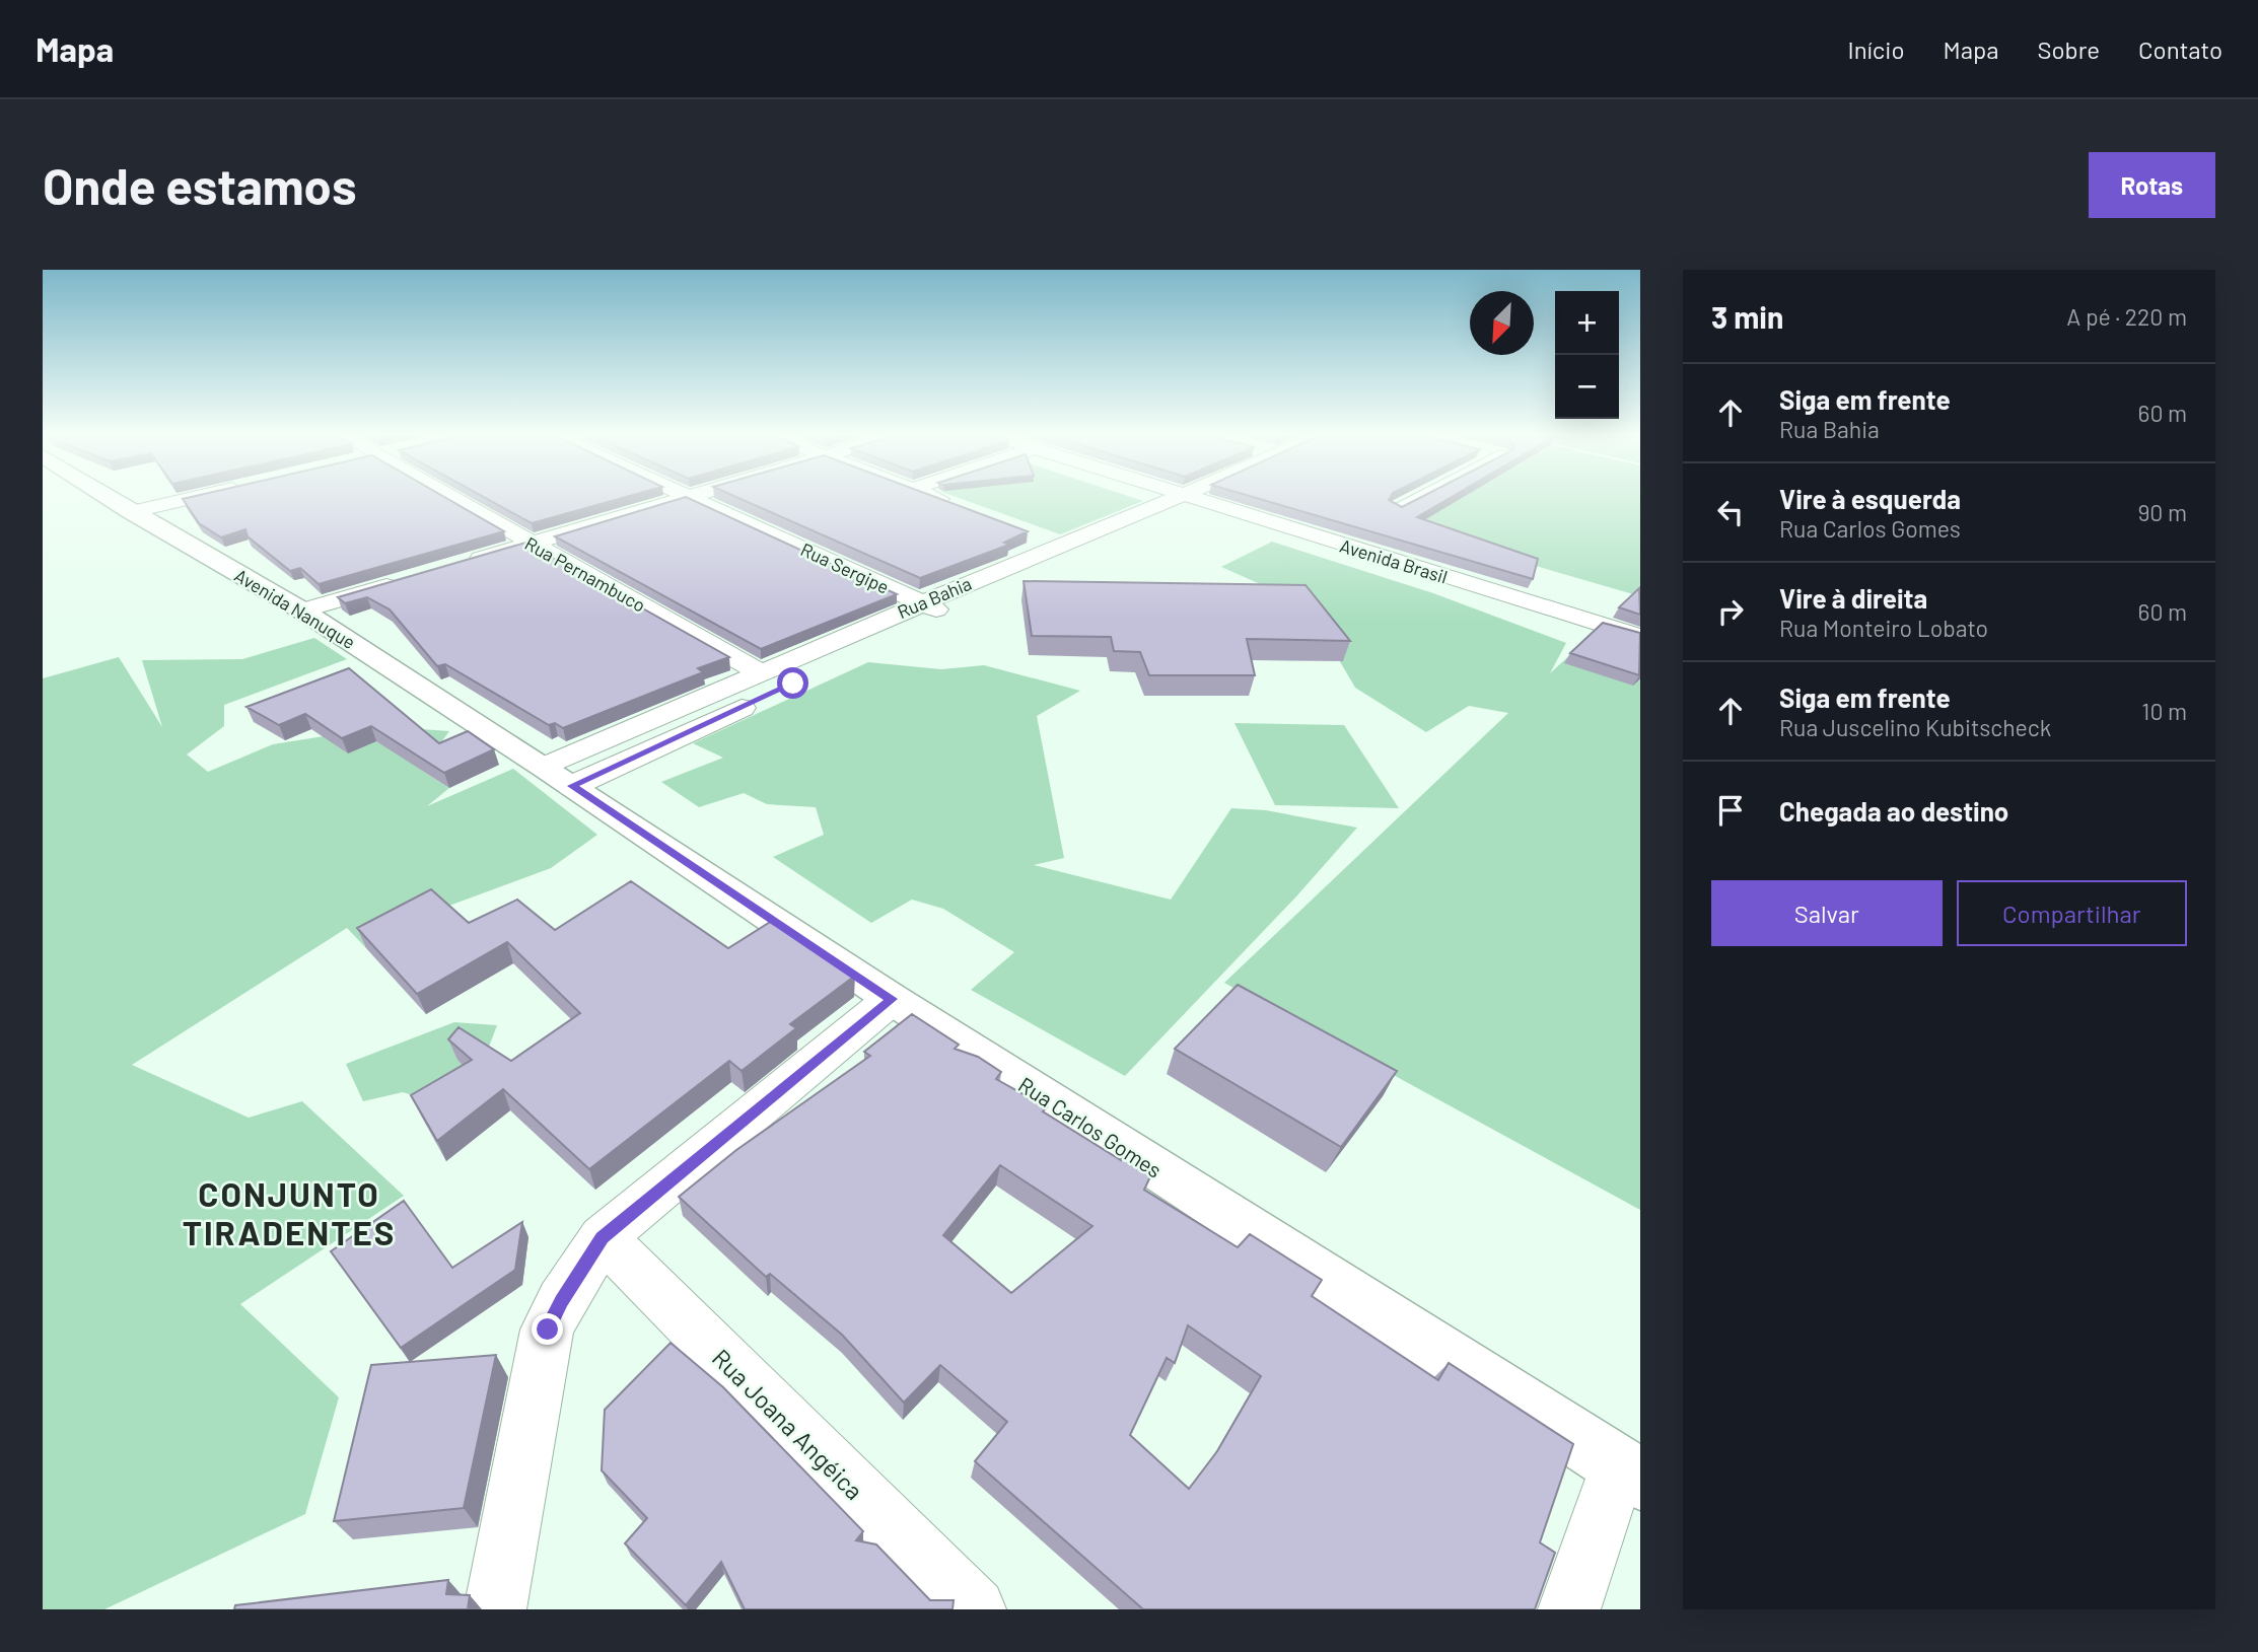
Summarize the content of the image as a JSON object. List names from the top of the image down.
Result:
{
  "streets": {
    "main road": ["Avenida Nanuque", "Rua Carlos Gomes"],
    "street": [
      "Avenida Brasil",
      "Rua Sergipe",
      "Rua Pernambuco",
      "Rua Bahia",
      "Rua Joana Angéica"
    ]
  },
  "crossings": [
    ["Avenida Brasil", "Rua Bahia"],
    ["Rua Sergipe", "Rua Bahia"],
    ["Rua Pernambuco", "Rua Bahia"],
    ["Rua Bahia", "Avenida Nanuque"],
    ["Rua Bahia", "Rua Carlos Gomes"],
    ["Avenida Nanuque", "Rua Carlos Gomes"]
  ],
  "districts": ["CONJUNTO TIRADENTES"],
  "north": "bottom left",
  "page": {
    "header": "Mapa",
    "nav": [
      "Início",
      "Mapa",
      "Sobre",
      "Contato"
    ],
    "buttons": [
      "Rotas",
      ["Salvar", "Compartilhar"]
    ],
    "title": "Onde estamos",
    "heading": ["3 min", "A pé · 220 m"],
    "map_buttons": ["+", "−"],
    "list": [
      ["Siga em frente", "Rua Bahia", "60 m"],
      ["Vire à esquerda", "Rua Carlos Gomes", "90 m"],
      ["Vire à direita", "Rua Monteiro Lobato", "60 m"],
      ["Siga em frente", "Rua Juscelino Kubitscheck", "10 m"],
      "Chegada ao destino"
    ]
  }
}
